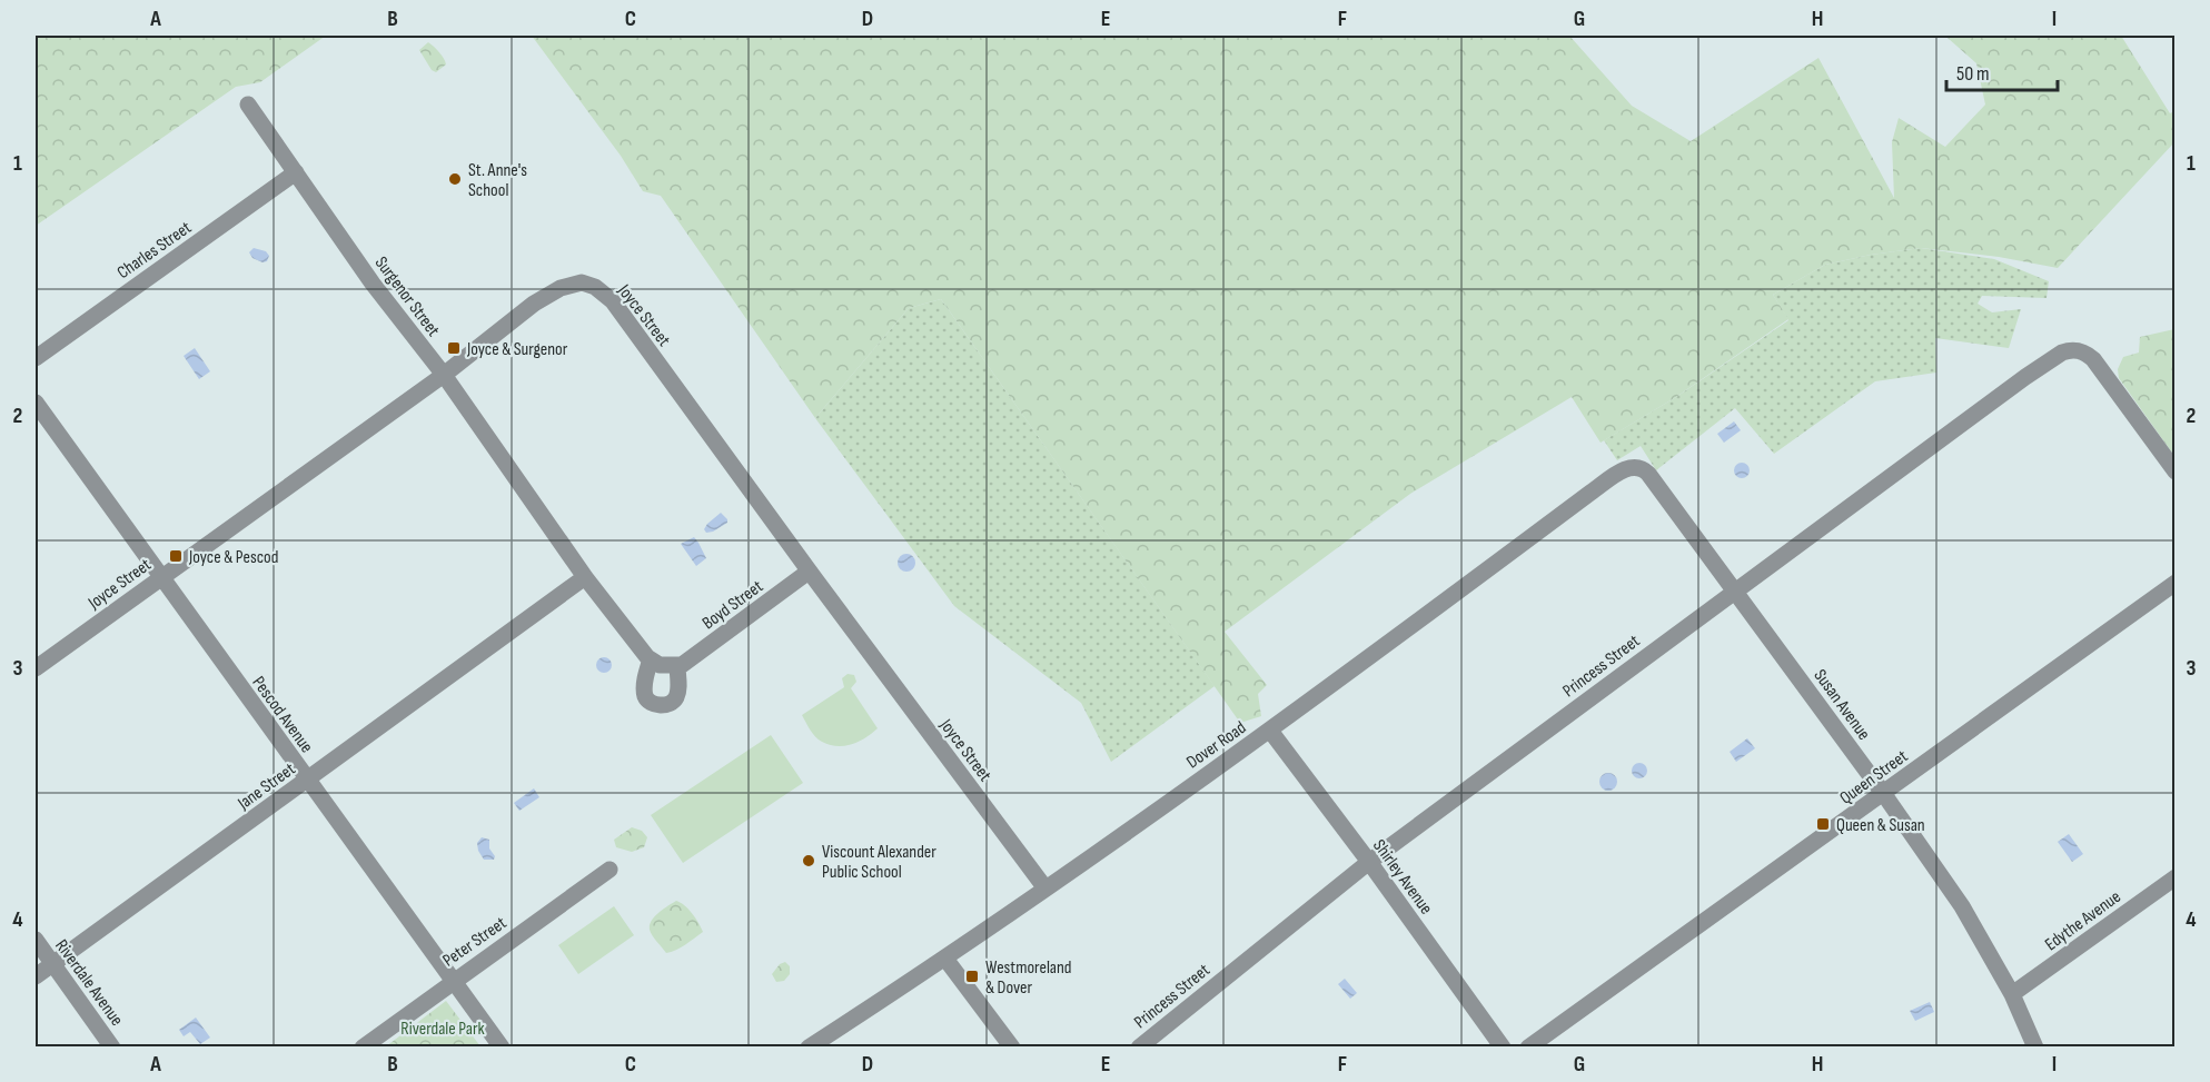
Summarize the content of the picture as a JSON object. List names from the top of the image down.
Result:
{
  "streets": {
    "street": [
      "Charles Street",
      "Surgenor Street",
      "Joyce Street",
      "Boyd Street",
      "Princess Street",
      "Susan Avenue",
      "Pescod Avenue",
      "Dover Road",
      "Queen Street",
      "Jane Street",
      "Shirley Avenue",
      "Edythe Avenue",
      "Peter Street",
      "Riverdale Avenue"
    ]
  },
  "crossings": [
    ["Charles Street", "Surgenor Street"],
    ["Surgenor Street", "Joyce Street"],
    ["Surgenor Street", "Jane Street"],
    ["Joyce Street", "Boyd Street"],
    ["Joyce Street", "Pescod Avenue"],
    ["Joyce Street", "Dover Road"],
    ["Princess Street", "Susan Avenue"],
    ["Princess Street", "Shirley Avenue"],
    ["Susan Avenue", "Dover Road"],
    ["Susan Avenue", "Queen Street"],
    ["Susan Avenue", "Edythe Avenue"],
    ["Pescod Avenue", "Jane Street"],
    ["Pescod Avenue", "Peter Street"],
    ["Dover Road", "Shirley Avenue"],
    ["Jane Street", "Riverdale Avenue"]
  ],
  "parks": ["Riverdale Park"],
  "places": {
    "other": ["St. Anne's School", "Viscount Alexander Public School"],
    "transit": [
      "Joyce & Surgenor",
      "Joyce & Pescod",
      "Queen & Susan",
      "Westmoreland & Dover"
    ]
  },
  "scale_bar": "50 m",
  "grid": {
    "columns": [
      "A",
      "B",
      "C",
      "D",
      "E",
      "F",
      "G",
      "H",
      "I"
    ],
    "rows": [
      "1",
      "2",
      "3",
      "4"
    ]
  }
}
